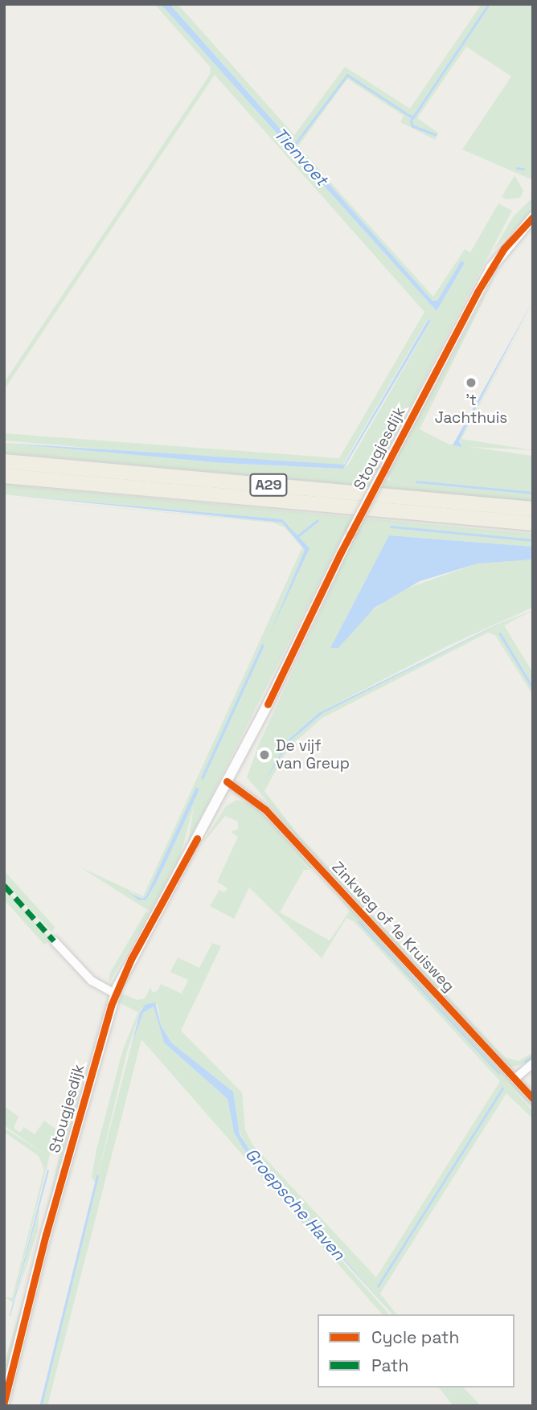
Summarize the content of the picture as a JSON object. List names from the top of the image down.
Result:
{
  "streets": {
    "highway": ["A29"],
    "street": ["Stougjesdijk", "Zinkweg of 1e Kruisweg"]
  },
  "crossings": [
    ["Stougjesdijk", "Zinkweg of 1e Kruisweg"]
  ],
  "water": ["Tienvoet", "Groepsche Haven"],
  "places": ["'t Jachthuis", "De vijf van Greup"],
  "legend": ["Cycle path", "Path"]
}
